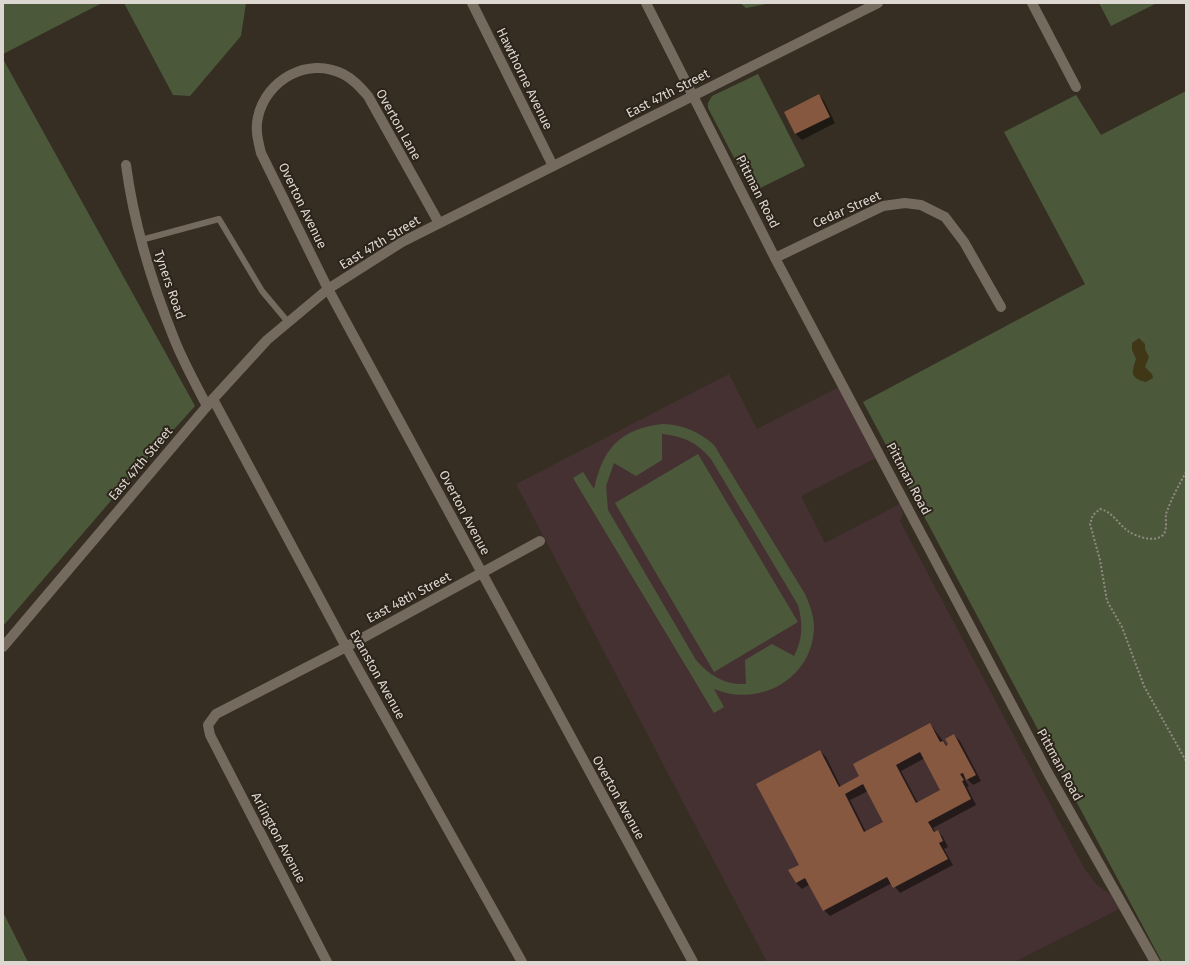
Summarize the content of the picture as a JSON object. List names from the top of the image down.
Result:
{
  "streets": {
    "street": [
      "Hawthorne Avenue",
      "East 47th Street",
      "Overton Lane",
      "Pittman Road",
      "Overton Avenue",
      "Cedar Street",
      "Tyners Road",
      "East 48th Street",
      "Evanston Avenue",
      "Arlington Avenue"
    ]
  },
  "crossings": [
    ["Hawthorne Avenue", "East 47th Street"],
    ["East 47th Street", "Overton Lane"],
    ["East 47th Street", "Pittman Road"],
    ["East 47th Street", "Overton Avenue"],
    ["East 47th Street", "Tyners Road"],
    ["East 47th Street", "Evanston Avenue"],
    ["Overton Lane", "Overton Avenue"],
    ["Pittman Road", "Cedar Street"],
    ["Overton Avenue", "East 48th Street"],
    ["Tyners Road", "Evanston Avenue"],
    ["East 48th Street", "Evanston Avenue"],
    ["East 48th Street", "Arlington Avenue"]
  ]
}
